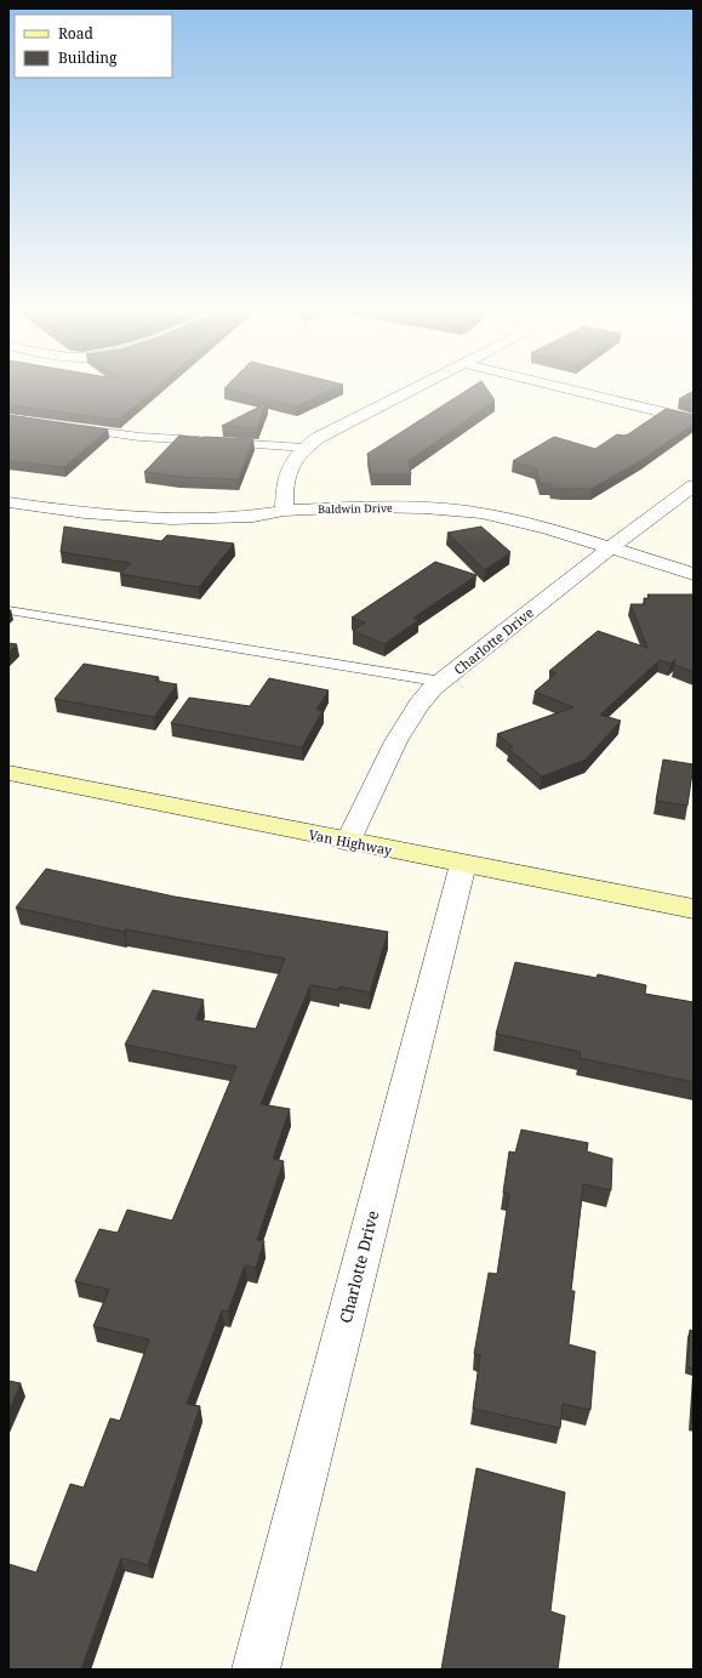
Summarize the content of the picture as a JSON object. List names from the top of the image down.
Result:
{
  "streets": {
    "main road": ["Van Highway"],
    "street": ["Baldwin Drive", "Charlotte Drive"]
  },
  "crossings": [
    ["Baldwin Drive", "Charlotte Drive"],
    ["Charlotte Drive", "Van Highway"]
  ],
  "legend": ["Road", "Building"]
}
